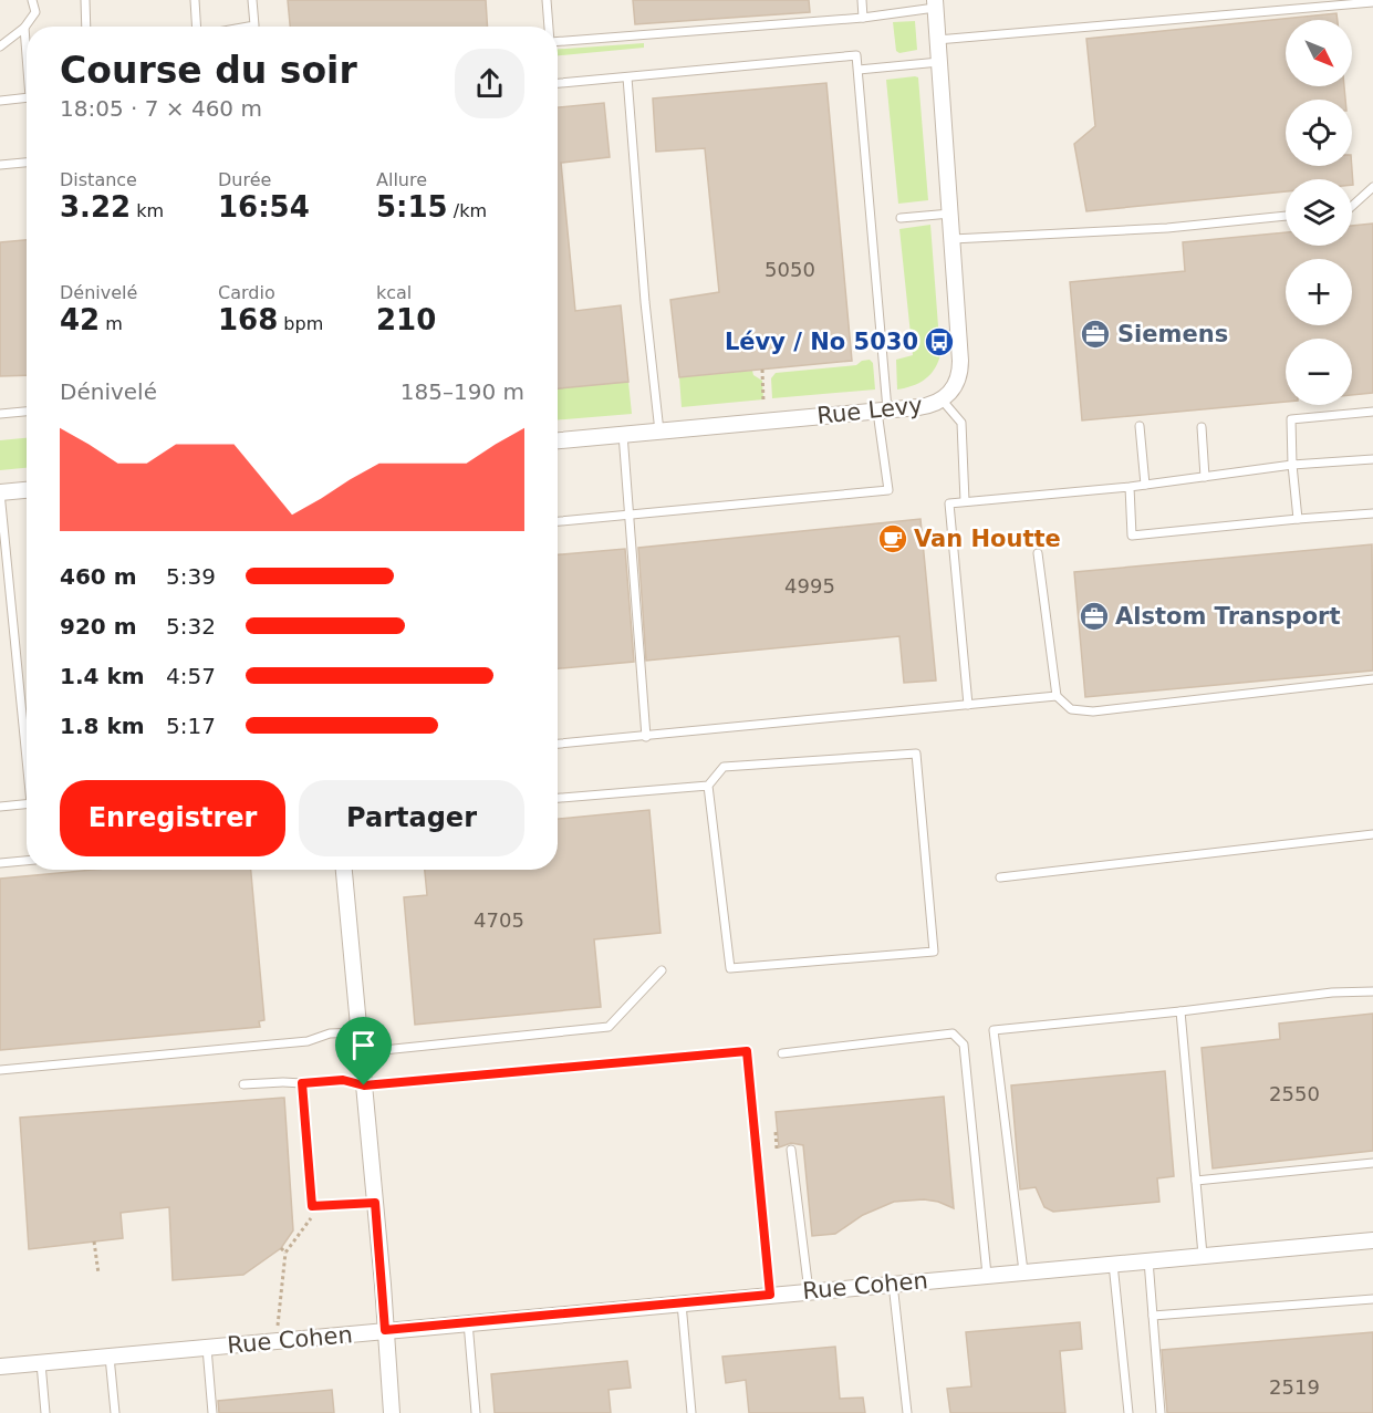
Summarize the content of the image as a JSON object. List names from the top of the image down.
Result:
{
  "streets": {
    "street": ["Rue Levy", "Rue Cohen"]
  },
  "places": {
    "office": ["Siemens", "Alstom Transport"],
    "bus stop": ["Lévy / No 5030"],
    "cafe": ["Van Houtte"]
  },
  "house_numbers": [
    "5050",
    "4995",
    "4705",
    "2550",
    "2519"
  ],
  "north": "bottom right",
  "page": {
    "map_buttons": ["+", "−"],
    "heading": ["Course du soir", "18:05 · 7 × 460 m"],
    "stats": [
      ["Distance", "3.22 km"],
      ["Durée", "16:54"],
      ["Allure", "5:15 /km"],
      ["Dénivelé", "42 m"],
      ["Cardio", "168 bpm"],
      ["kcal", "210"]
    ],
    "chart": ["Dénivelé", "185–190 m"],
    "list": [
      {
        "name": "460 m",
        "note": "5:39"
      },
      {
        "name": "920 m",
        "note": "5:32"
      },
      {
        "name": "1.4 km",
        "note": "4:57"
      },
      {
        "name": "1.8 km",
        "note": "5:17"
      }
    ],
    "buttons": ["Enregistrer", "Partager"]
  }
}
